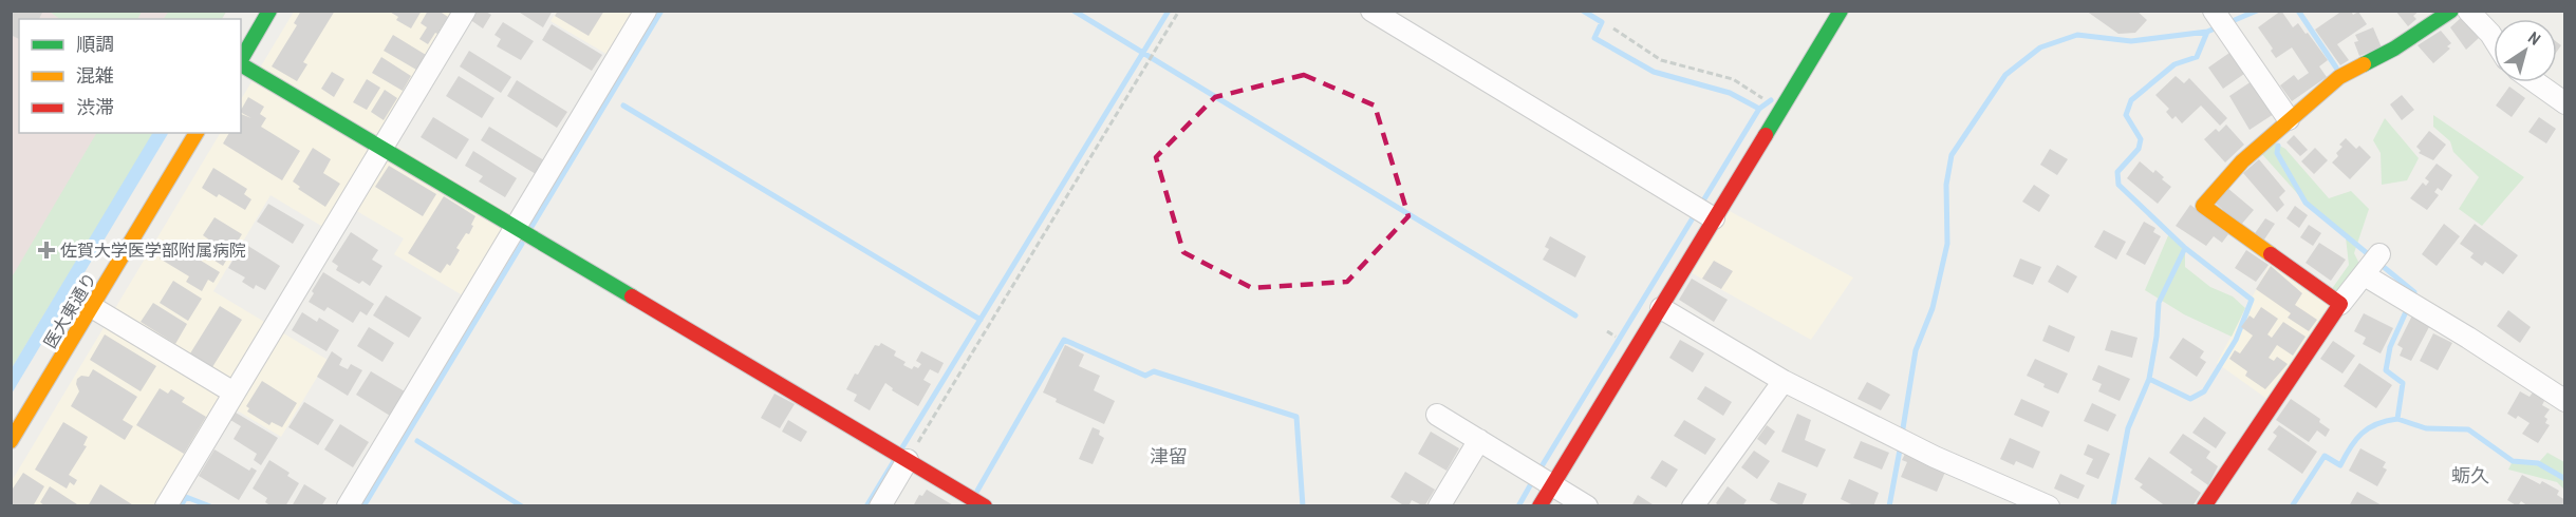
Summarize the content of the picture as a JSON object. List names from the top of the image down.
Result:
{
  "streets": {
    "street": ["医大東通り"]
  },
  "districts": ["津留", "蛎久"],
  "places": {
    "health": ["佐賀大学医学部附属病院"]
  },
  "legend": ["順調", "混雑", "渋滞"],
  "north": "top right"
}
